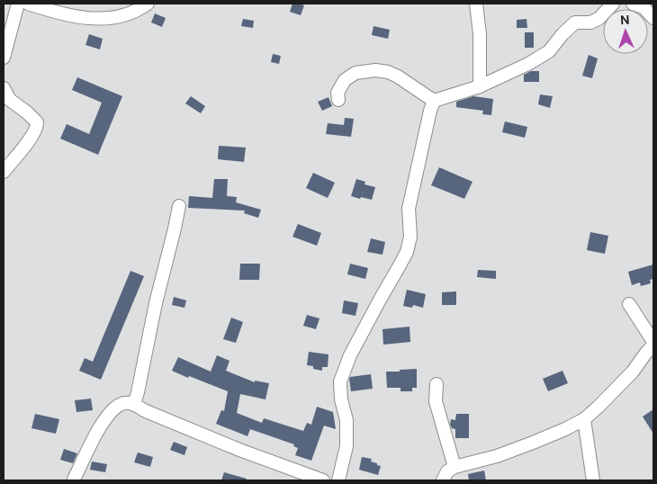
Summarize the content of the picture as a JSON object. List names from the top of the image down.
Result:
{
  "north": "top"
}
